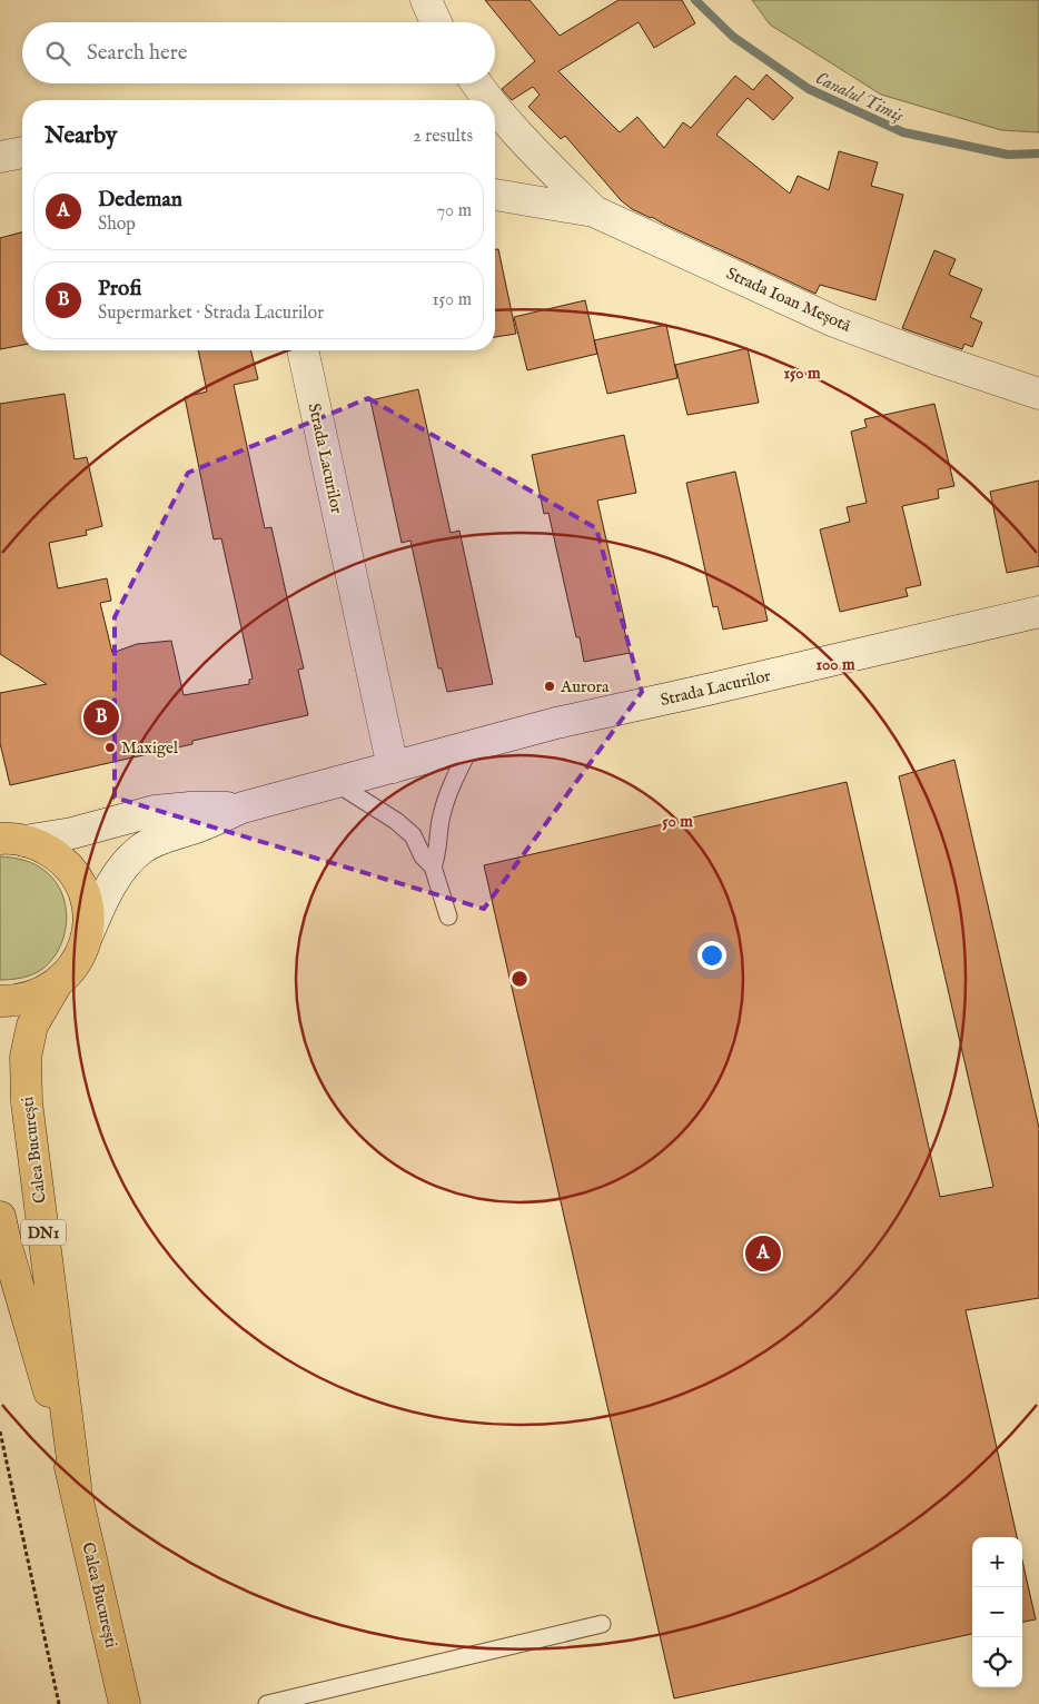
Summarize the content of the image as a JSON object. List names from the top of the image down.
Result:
{
  "streets": {
    "main road": ["Calea București", "DN1"],
    "street": ["Strada Ioan Meșotă", "Strada Lacurilor"]
  },
  "crossings": [
    ["Strada Lacurilor", "Calea București"]
  ],
  "water": ["Canalul Timiș"],
  "places": ["Aurora", "Maxigel"],
  "page": {
    "search": "Search here",
    "heading": ["Nearby", "2 results"],
    "list": [
      {
        "mark": "A",
        "name": "Dedeman",
        "note": "Shop",
        "value": "70 m"
      },
      {
        "mark": "B",
        "name": "Profi",
        "note": "Supermarket · Strada Lacurilor",
        "value": "150 m"
      }
    ],
    "pins": ["B", "A"],
    "map_buttons": ["+", "−"]
  },
  "rings": ["150 m", "100 m", "50 m"]
}
